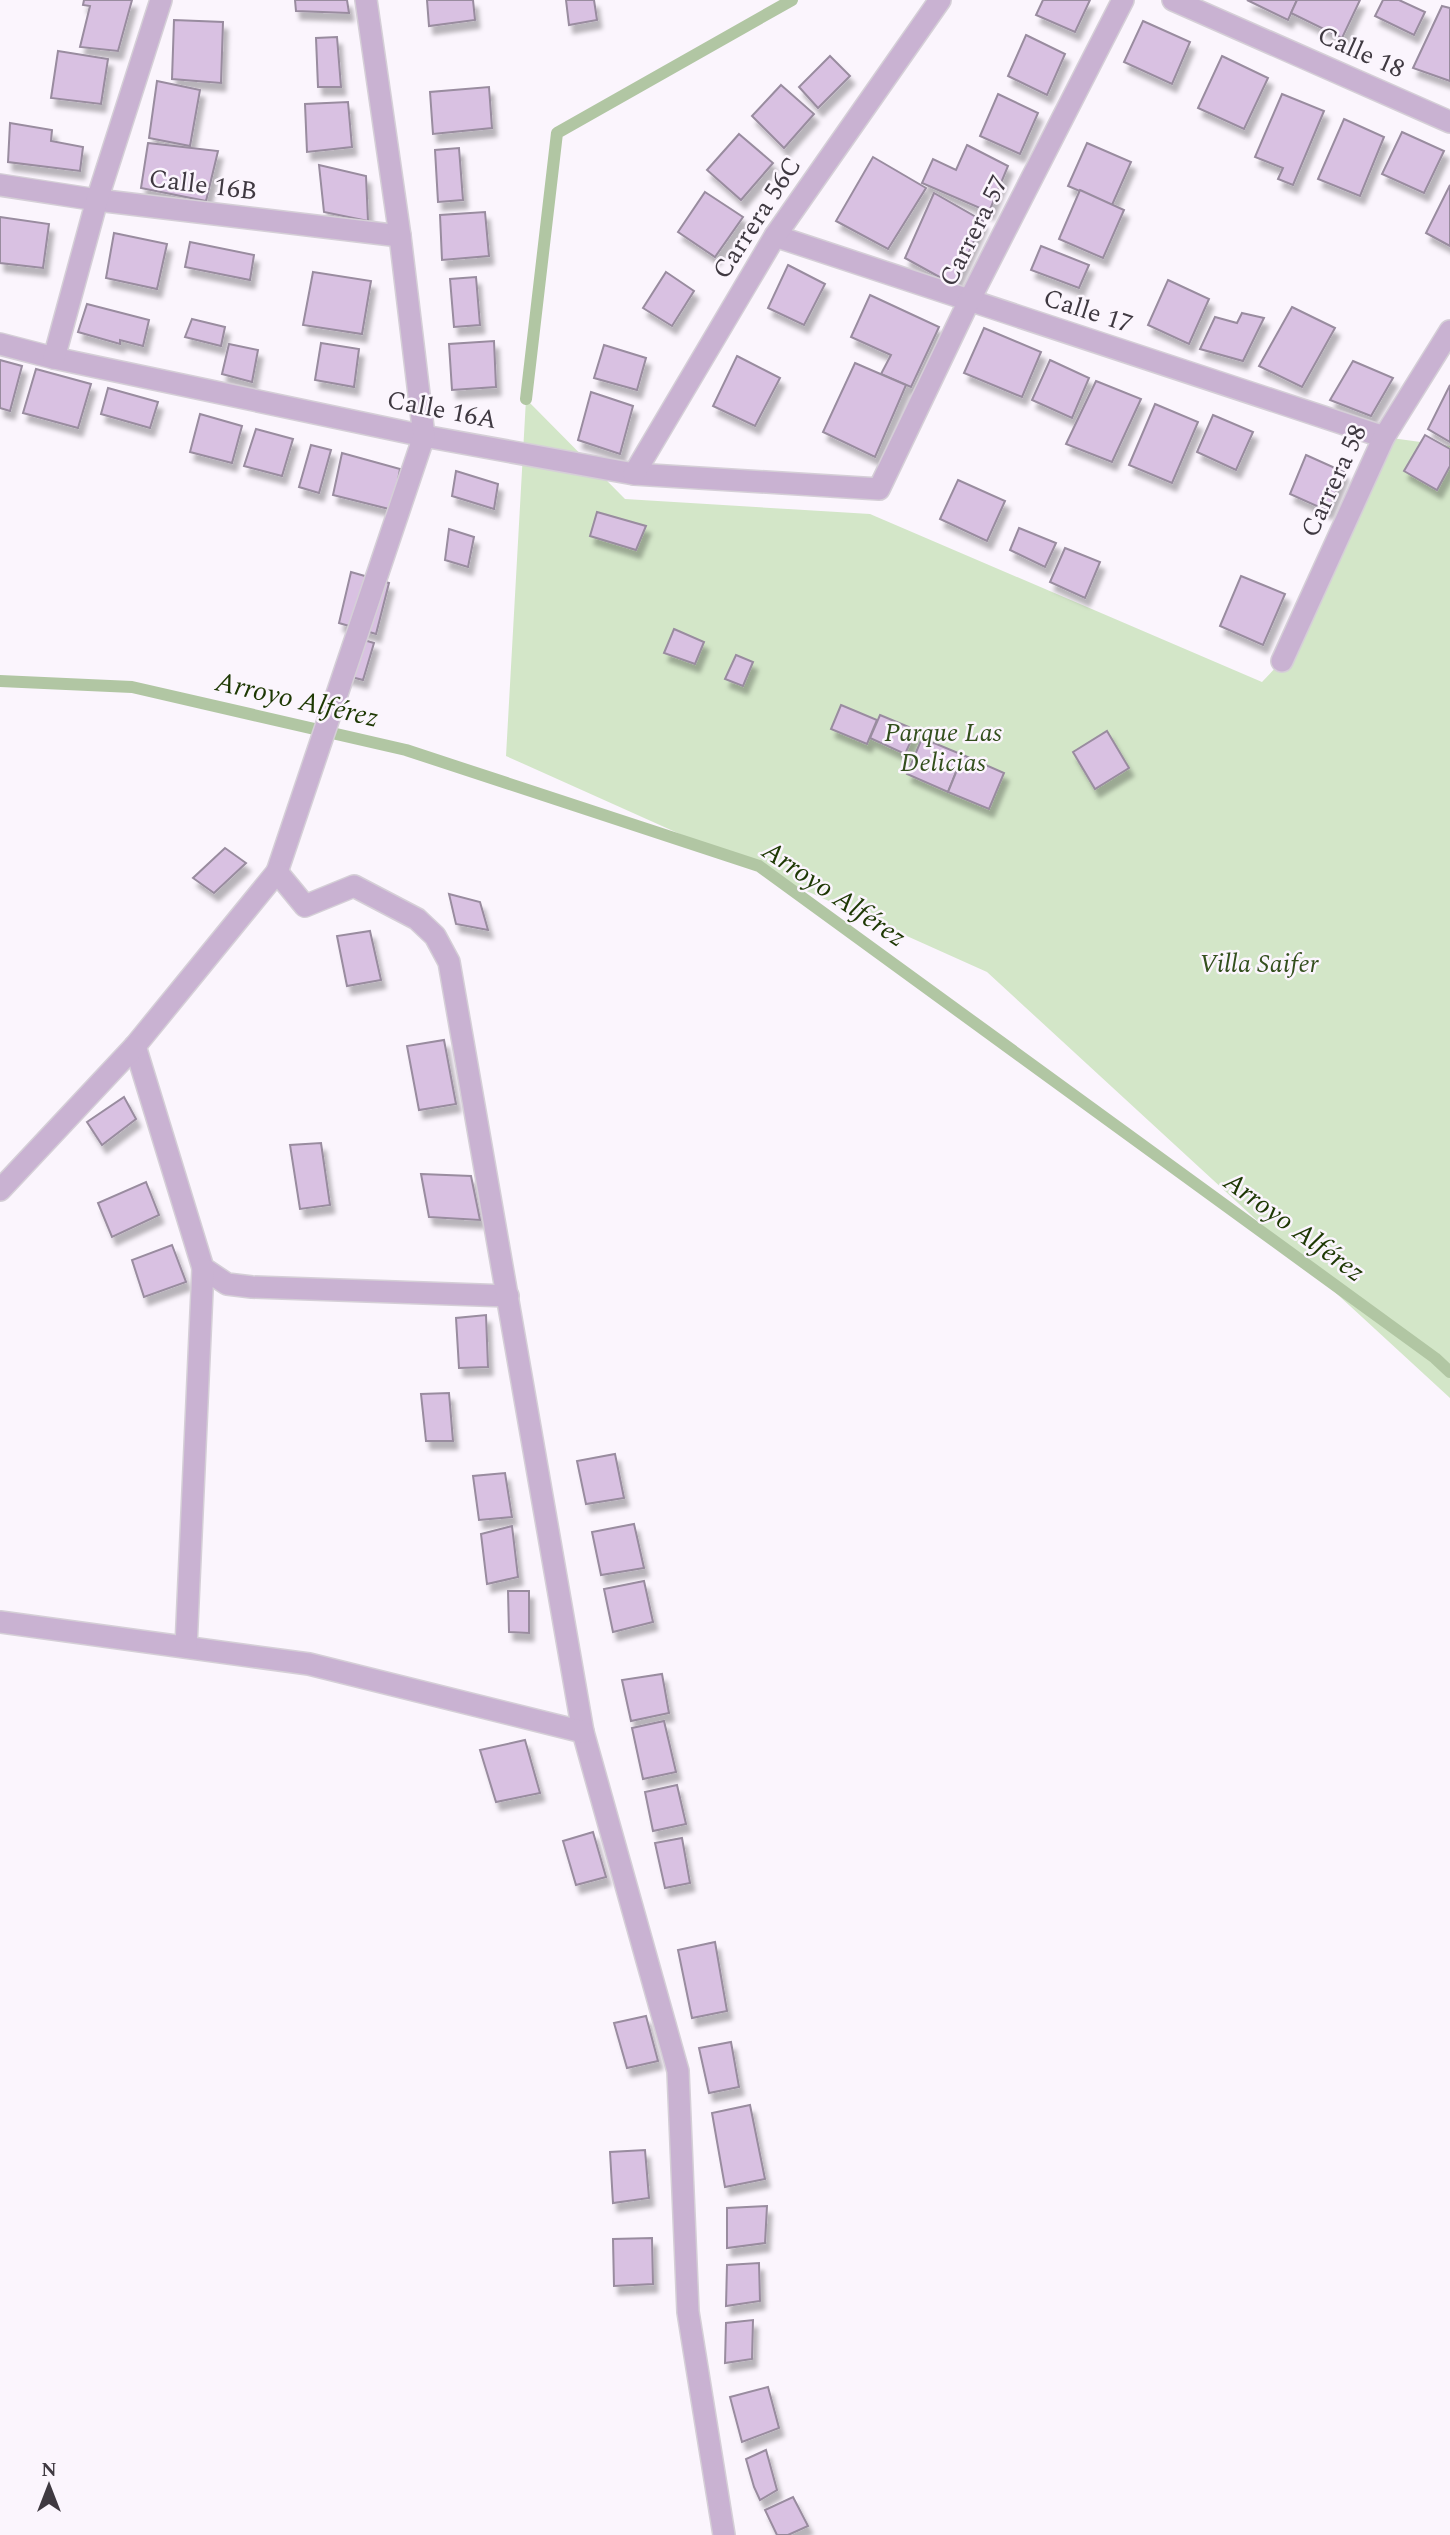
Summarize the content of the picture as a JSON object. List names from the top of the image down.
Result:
{
  "streets": {
    "street": [
      "Calle 18",
      "Calle 16B",
      "Carrera 56C",
      "Carrera 57",
      "Calle 17",
      "Calle 16A",
      "Carrera 58"
    ]
  },
  "crossings": [
    ["Carrera 56C", "Calle 17"],
    ["Carrera 56C", "Calle 16A"],
    ["Carrera 57", "Calle 17"],
    ["Carrera 57", "Calle 16A"],
    ["Calle 17", "Carrera 58"]
  ],
  "water": ["Arroyo Alférez"],
  "parks": ["Parque Las Delicias", "Villa Saifer"],
  "north": "top"
}
